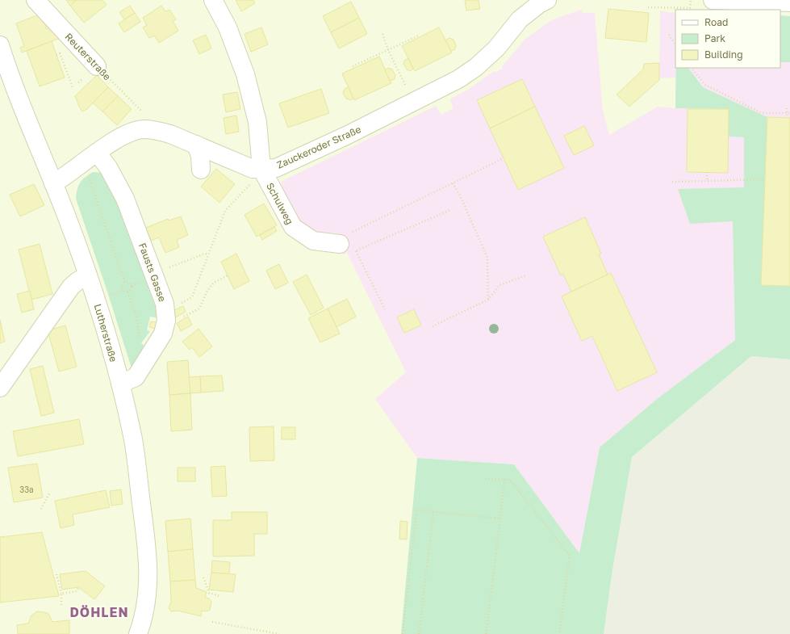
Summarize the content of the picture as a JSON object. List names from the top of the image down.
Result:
{
  "streets": {
    "street": [
      "Reuterstraße",
      "Zauckeroder Straße",
      "Schulweg",
      "Fausts Gasse",
      "Lutherstraße"
    ]
  },
  "crossings": [
    ["Zauckeroder Straße", "Schulweg"],
    ["Zauckeroder Straße", "Fausts Gasse"],
    ["Zauckeroder Straße", "Lutherstraße"],
    ["Fausts Gasse", "Lutherstraße"]
  ],
  "districts": ["DÖHLEN"],
  "house_numbers": ["33a"],
  "legend": ["Road", "Park", "Building"]
}
